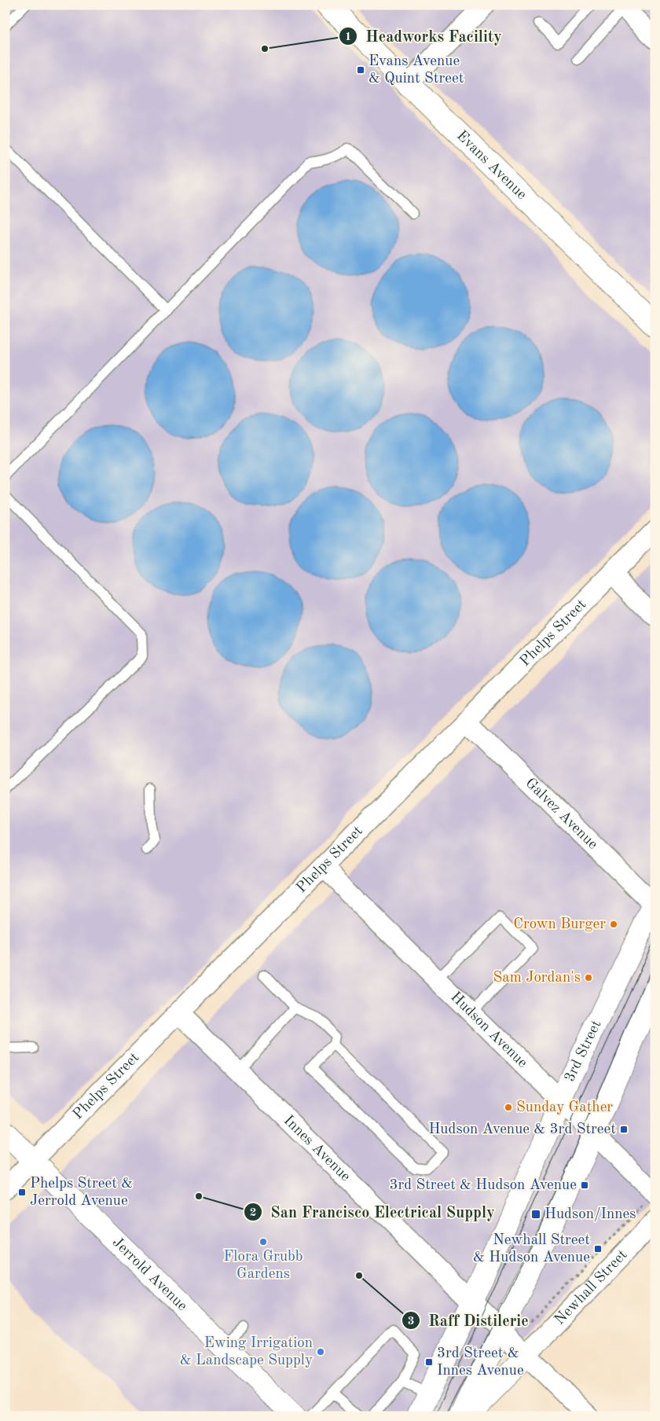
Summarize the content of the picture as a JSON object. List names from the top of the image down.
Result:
{
  "streets": {
    "main road": ["Evans Avenue", "3rd Street", "Jerrold Avenue"],
    "street": [
      "Phelps Street",
      "Galvez Avenue",
      "Hudson Avenue",
      "Innes Avenue",
      "Newhall Street"
    ]
  },
  "crossings": [
    ["Phelps Street", "Galvez Avenue"],
    ["Phelps Street", "Hudson Avenue"],
    ["Phelps Street", "Innes Avenue"],
    ["Phelps Street", "Jerrold Avenue"],
    ["Galvez Avenue", "3rd Street"],
    ["Hudson Avenue", "3rd Street"],
    ["3rd Street", "Innes Avenue"],
    ["Innes Avenue", "Newhall Street"]
  ],
  "places": {
    "other": [
      "Headworks Facility",
      "Crown Burger",
      "Sam Jordan's",
      "Sunday Gather",
      "San Francisco Electrical Supply",
      "Flora Grubb Gardens",
      "Raff Distilerie",
      "Ewing Irrigation & Landscape Supply"
    ],
    "transit": [
      "Evans Avenue & Quint Street",
      "Hudson Avenue & 3rd Street",
      "3rd Street & Hudson Avenue",
      "Phelps Street & Jerrold Avenue",
      "Hudson/Innes",
      "Newhall Street & Hudson Avenue",
      "3rd Street & Innes Avenue"
    ]
  }
}
